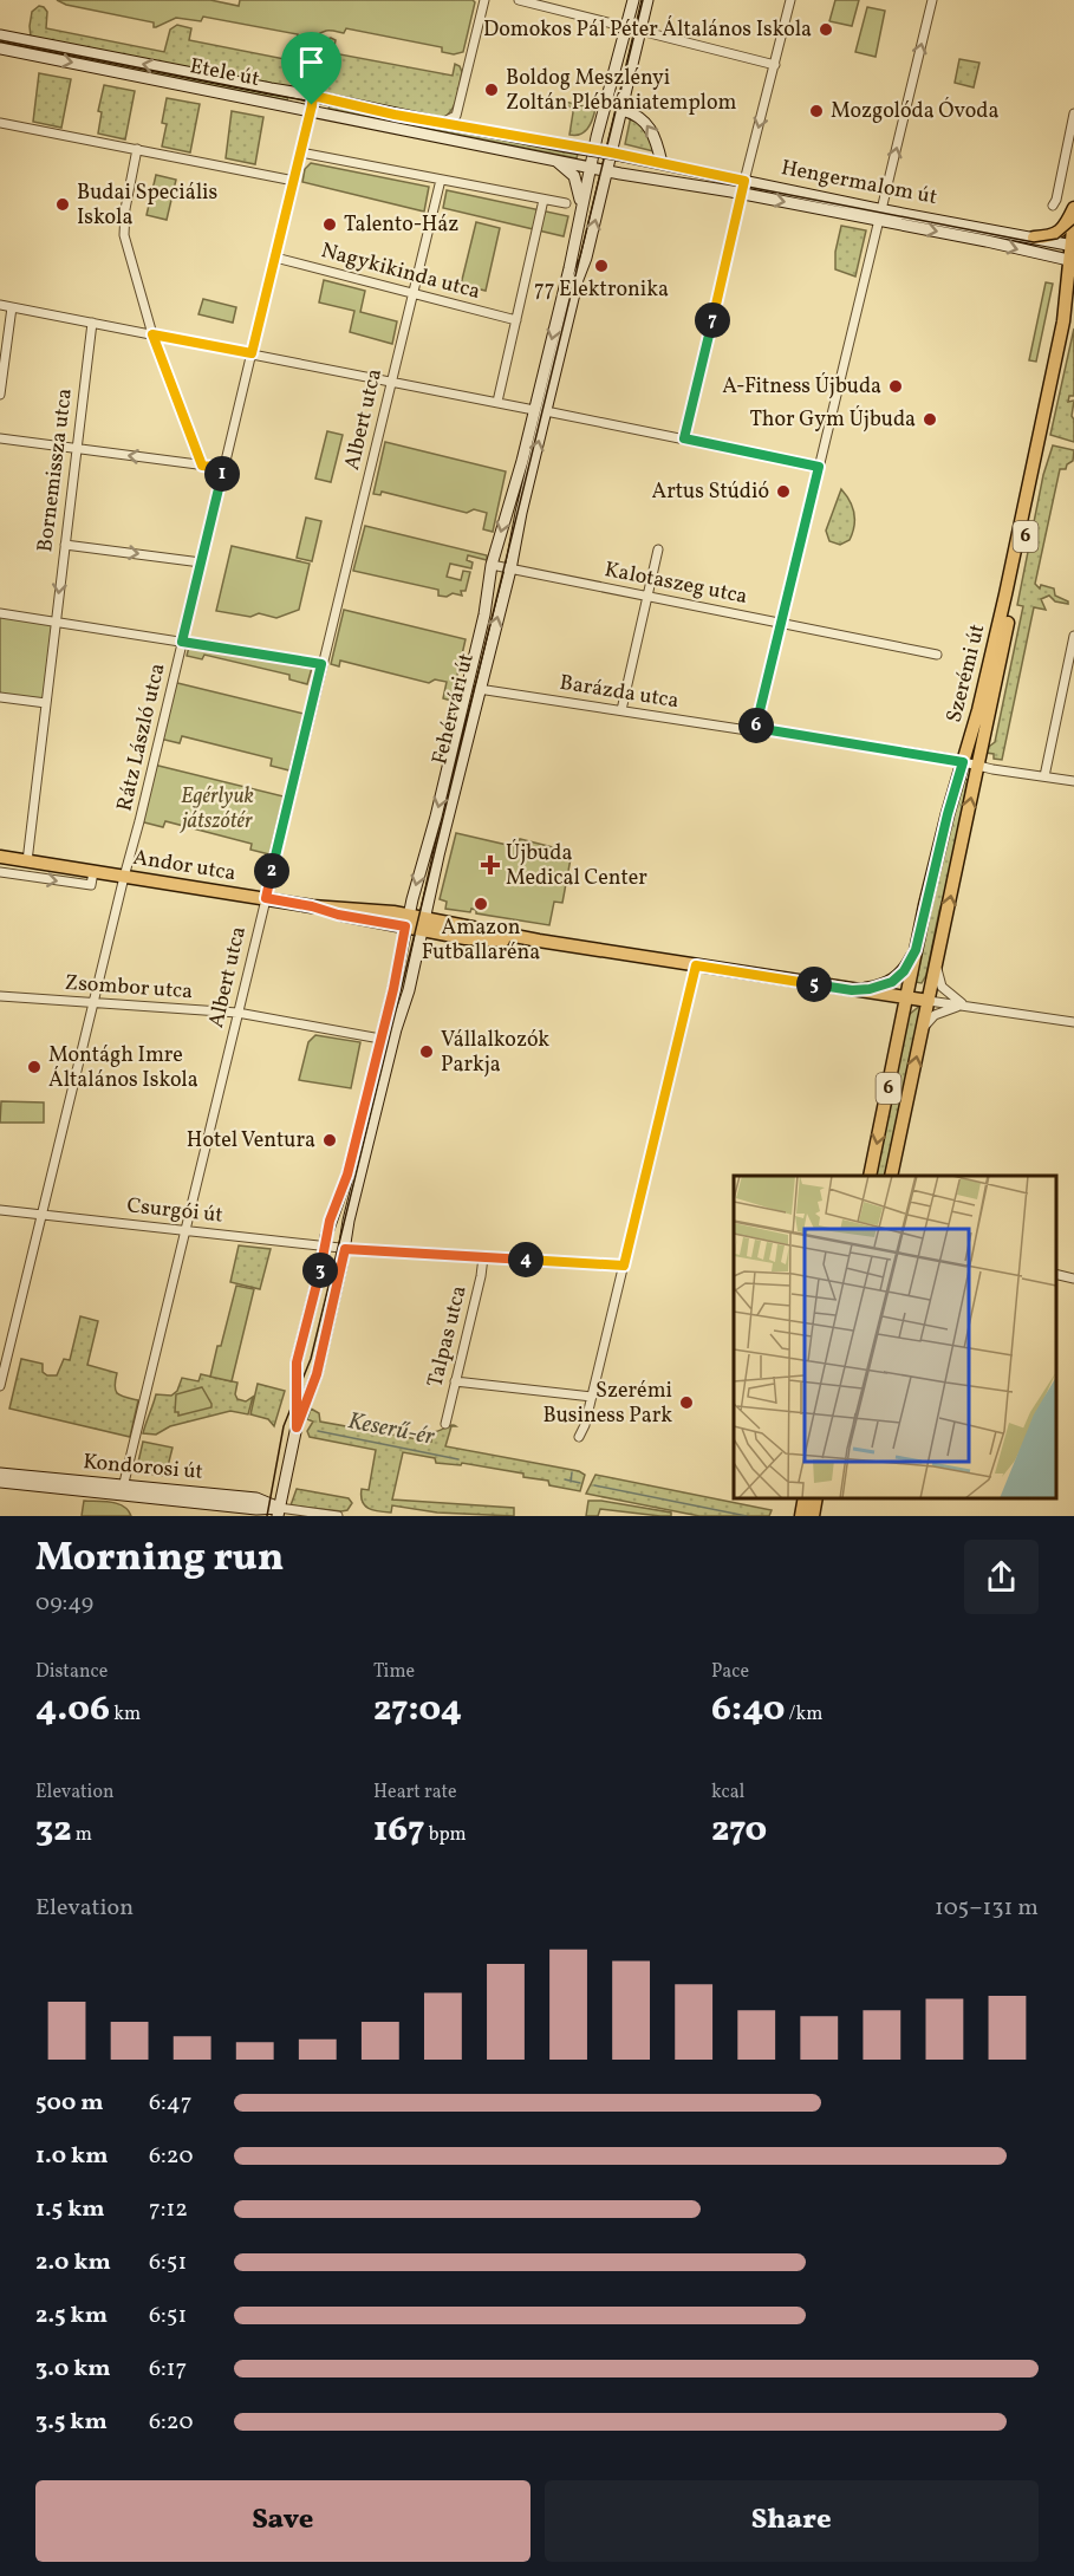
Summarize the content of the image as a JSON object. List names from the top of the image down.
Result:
{
  "streets": {
    "main road": ["6", "Szerémi út", "Andor utca"],
    "street": [
      "Etele út",
      "Hengermalom út",
      "Nagykikinda utca",
      "Albert utca",
      "Bornemissza utca",
      "Kalotaszeg utca",
      "Barázda utca",
      "Fehérvári út",
      "Rátz László utca",
      "Zsombor utca",
      "Csurgói út",
      "Talpas utca",
      "Kondorosi út"
    ]
  },
  "crossings": [
    ["Etele út", "Hengermalom út"],
    ["Etele út", "Fehérvári út"],
    ["Etele út", "Rátz László utca"],
    ["Hengermalom út", "Szerémi út"],
    ["Hengermalom út", "Fehérvári út"],
    ["Nagykikinda utca", "Albert utca"],
    ["Nagykikinda utca", "Rátz László utca"],
    ["Albert utca", "Andor utca"],
    ["Albert utca", "Zsombor utca"],
    ["Albert utca", "Csurgói út"],
    ["Albert utca", "Kondorosi út"],
    ["Kalotaszeg utca", "Fehérvári út"],
    ["Szerémi út", "Barázda utca"],
    ["Szerémi út", "Andor utca"],
    ["Barázda utca", "Fehérvári út"],
    ["Fehérvári út", "Andor utca"],
    ["Fehérvári út", "Zsombor utca"],
    ["Fehérvári út", "Csurgói út"],
    ["Fehérvári út", "Kondorosi út"],
    ["Rátz László utca", "Andor utca"],
    ["Rátz László utca", "Zsombor utca"],
    ["Rátz László utca", "Csurgói út"],
    ["Csurgói út", "Talpas utca"]
  ],
  "water": ["Keserű-ér"],
  "parks": ["Egérlyuk játszótér"],
  "places": {
    "other": [
      "Domokos Pál Péter Általános Iskola",
      "Boldog Meszlényi Zoltán Plébániatemplom",
      "Mozgolóda Óvoda",
      "Budai Speciális Iskola",
      "Talento-Ház",
      "77 Elektronika",
      "A-Fitness Újbuda",
      "Thor Gym Újbuda",
      "Artus Stúdió",
      "Amazon Futballaréna",
      "Vállalkozók Parkja",
      "Montágh Imre Általános Iskola",
      "Hotel Ventura",
      "Szerémi Business Park"
    ],
    "health": ["Újbuda Medical Center"]
  },
  "page": {
    "pins": [
      "7",
      "1",
      "6",
      "2",
      "5",
      "4",
      "3"
    ],
    "heading": ["Morning run", "09:49"],
    "stats": [
      ["Distance", "4.06 km"],
      ["Time", "27:04"],
      ["Pace", "6:40 /km"],
      ["Elevation", "32 m"],
      ["Heart rate", "167 bpm"],
      ["kcal", "270"]
    ],
    "chart": ["Elevation", "105–131 m"],
    "list": [
      {
        "name": "500 m",
        "note": "6:47"
      },
      {
        "name": "1.0 km",
        "note": "6:20"
      },
      {
        "name": "1.5 km",
        "note": "7:12"
      },
      {
        "name": "2.0 km",
        "note": "6:51"
      },
      {
        "name": "2.5 km",
        "note": "6:51"
      },
      {
        "name": "3.0 km",
        "note": "6:17"
      },
      {
        "name": "3.5 km",
        "note": "6:20"
      }
    ],
    "buttons": ["Save", "Share"]
  }
}
